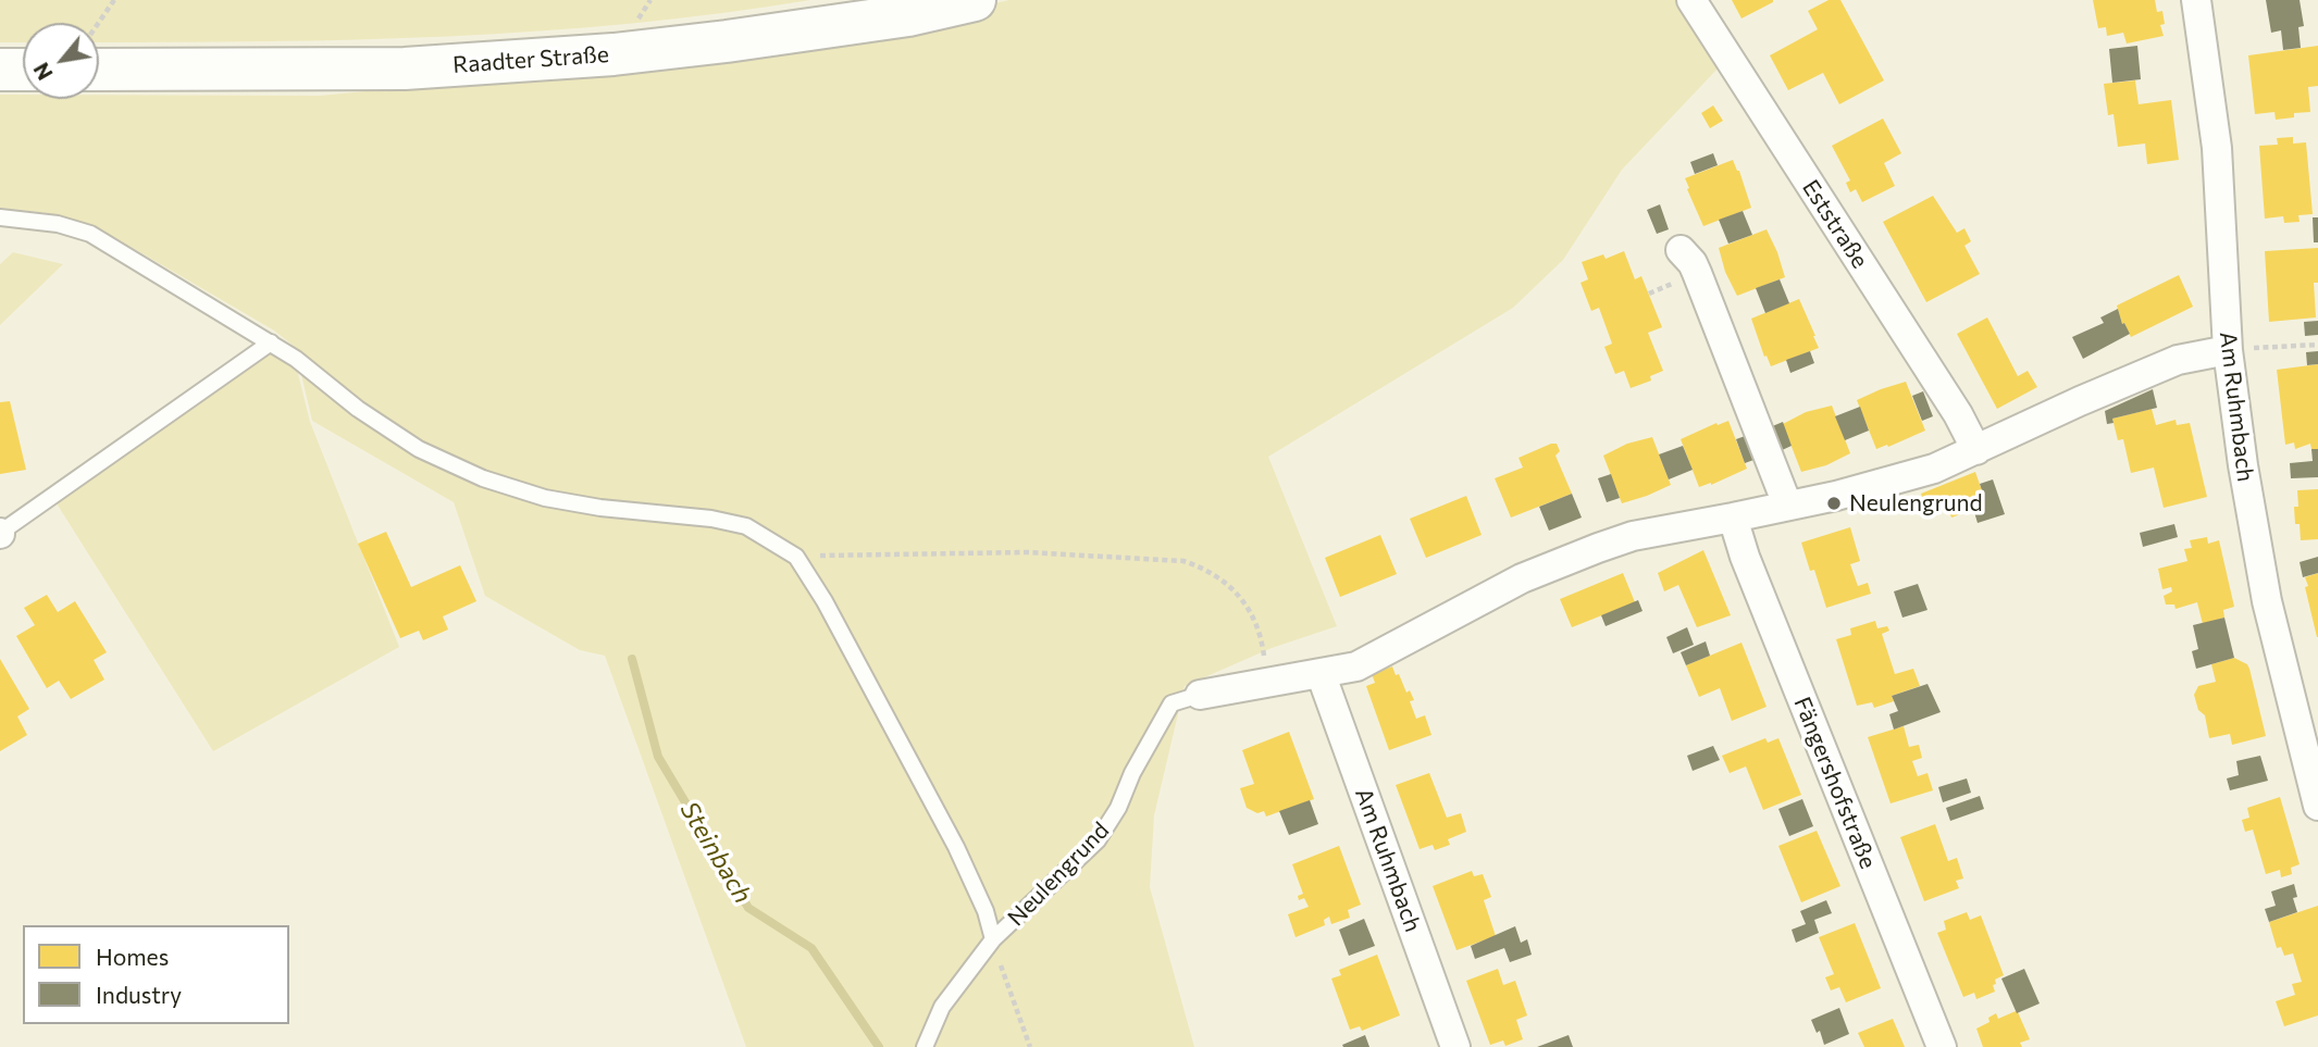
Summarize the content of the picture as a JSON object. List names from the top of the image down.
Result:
{
  "streets": {
    "main road": ["Raadter Straße"],
    "street": [
      "Eststraße",
      "Am Ruhmbach",
      "Fängershofstraße",
      "Neulengrund"
    ]
  },
  "crossings": [
    ["Eststraße", "Neulengrund"],
    ["Am Ruhmbach", "Neulengrund"],
    ["Fängershofstraße", "Neulengrund"]
  ],
  "water": ["Steinbach"],
  "places": ["Neulengrund"],
  "legend": ["Homes", "Industry"],
  "north": "bottom left"
}
